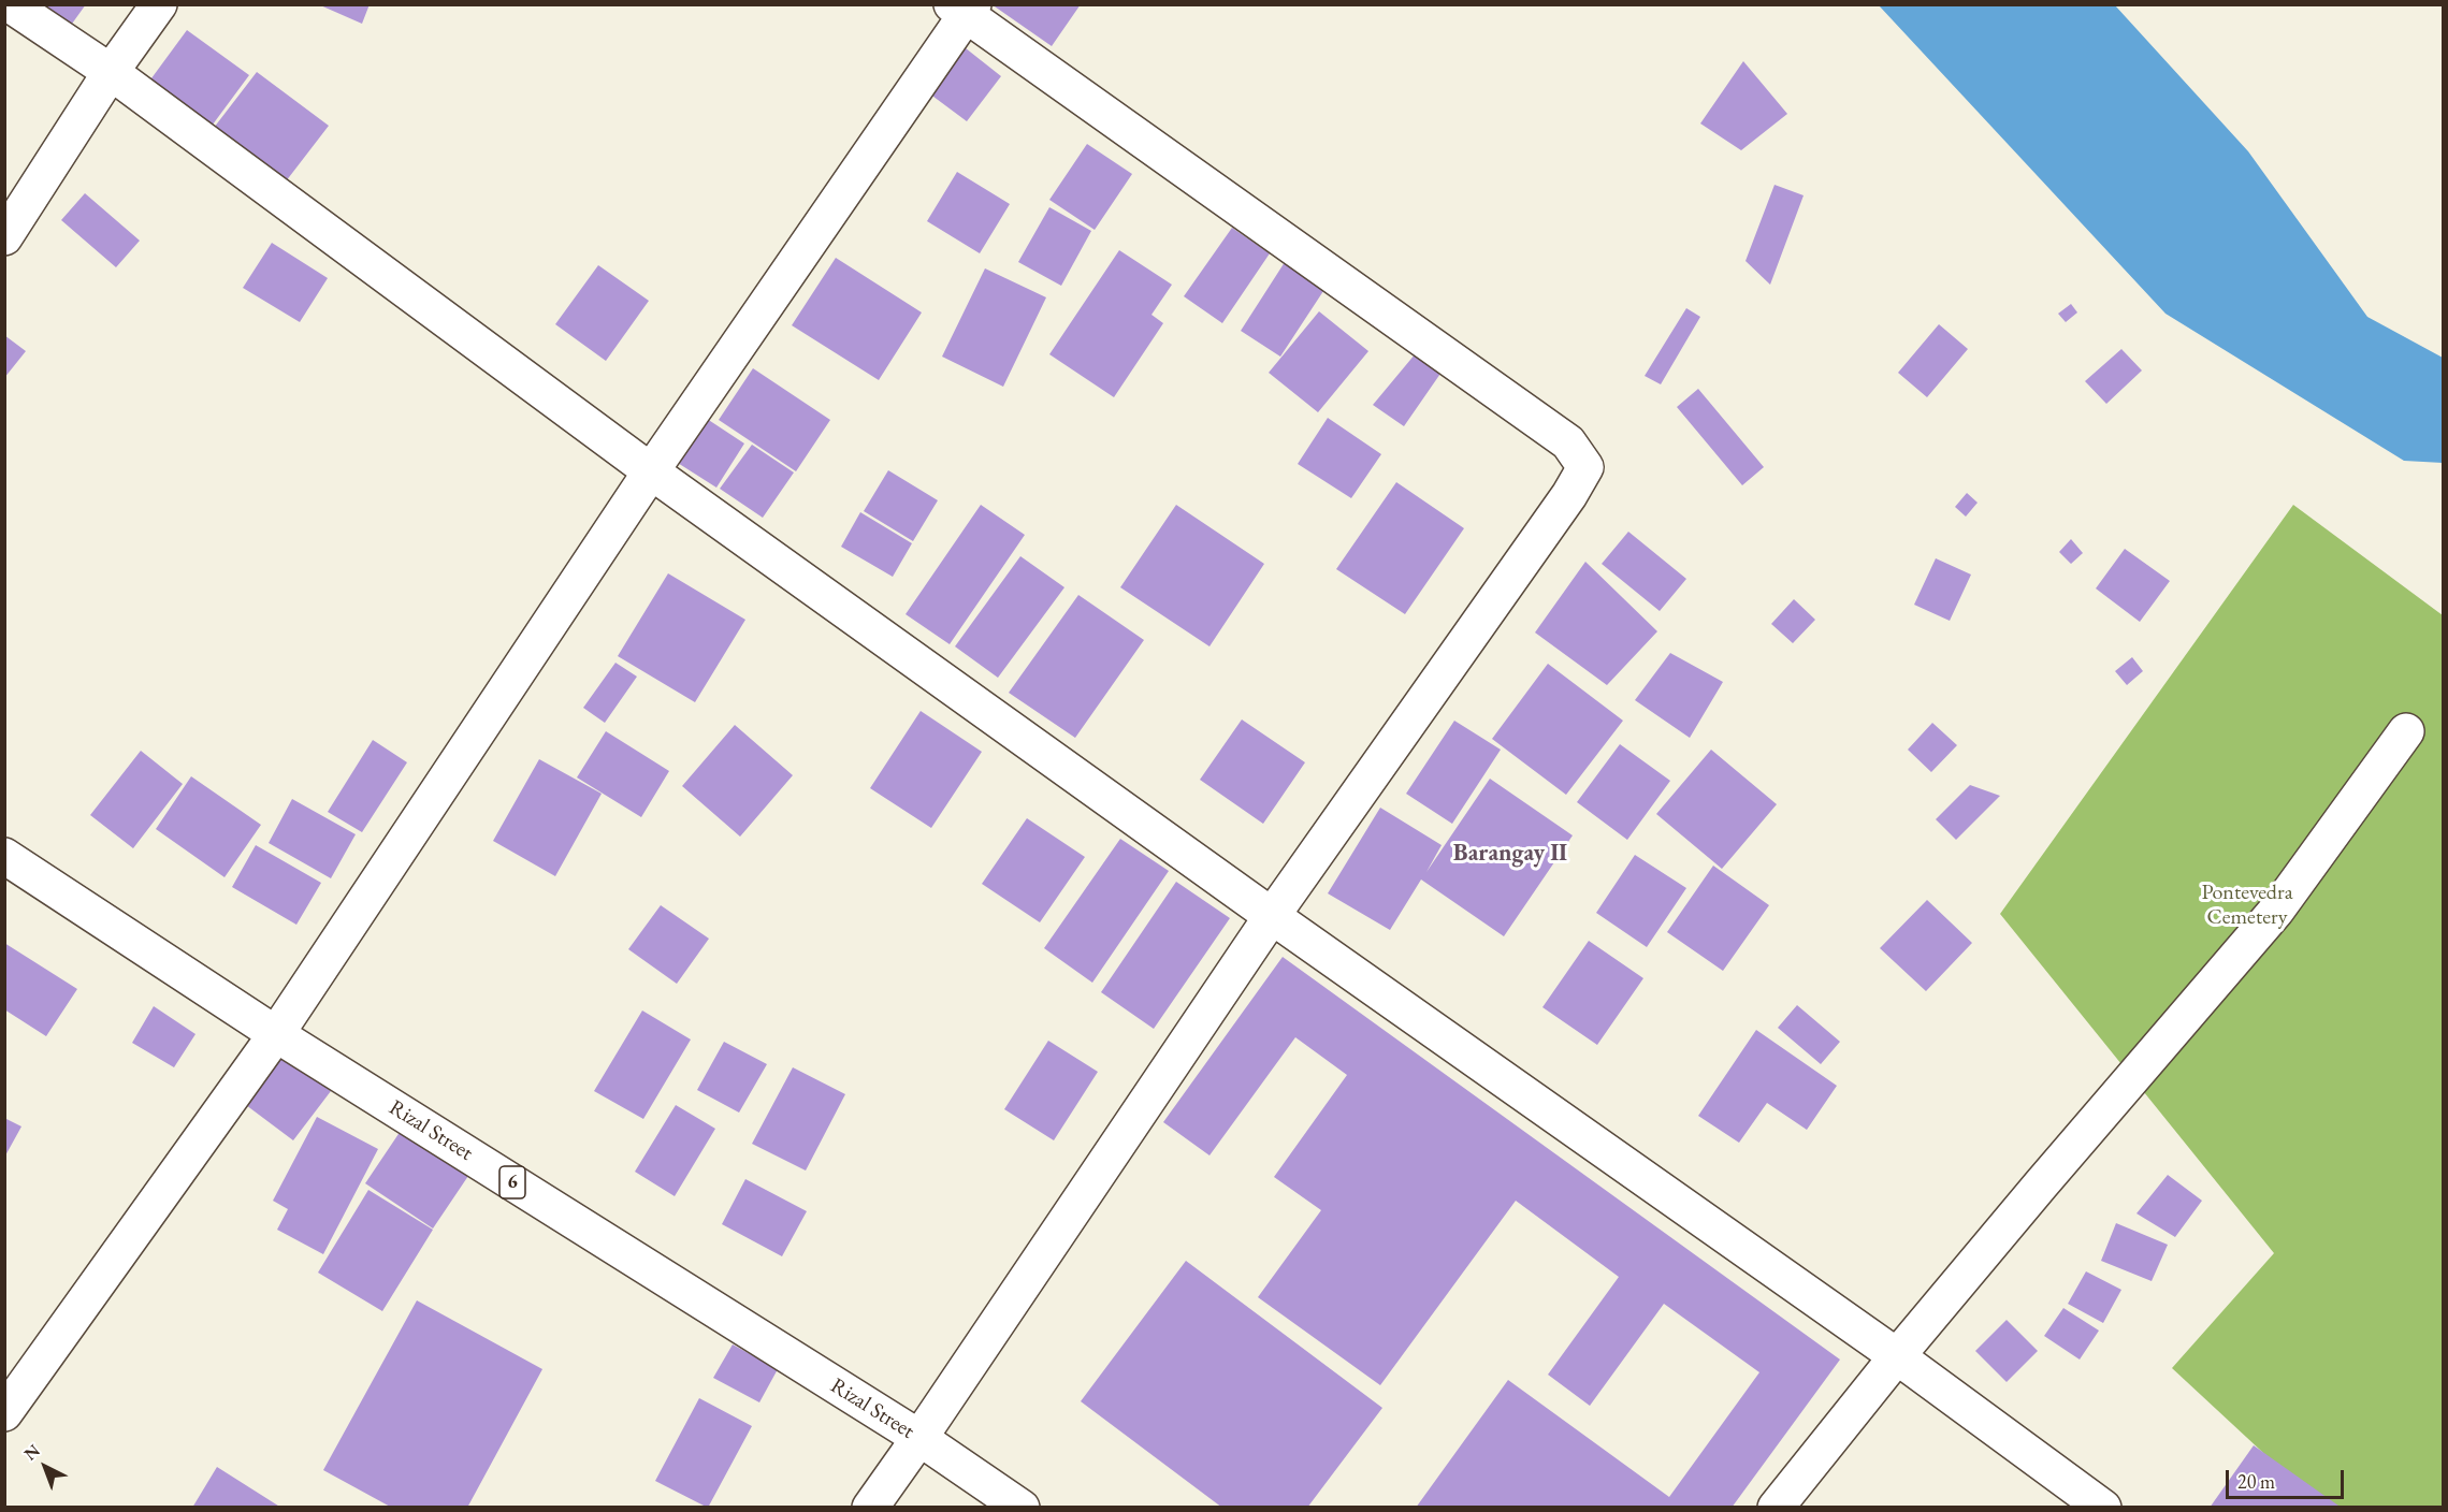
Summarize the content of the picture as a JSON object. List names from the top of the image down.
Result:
{
  "streets": {
    "main road": ["Rizal Street", "6"]
  },
  "districts": ["Barangay Ⅱ"],
  "parks": ["Pontevedra Cemetery"],
  "scale_bar": "20 m",
  "north": "top left"
}
